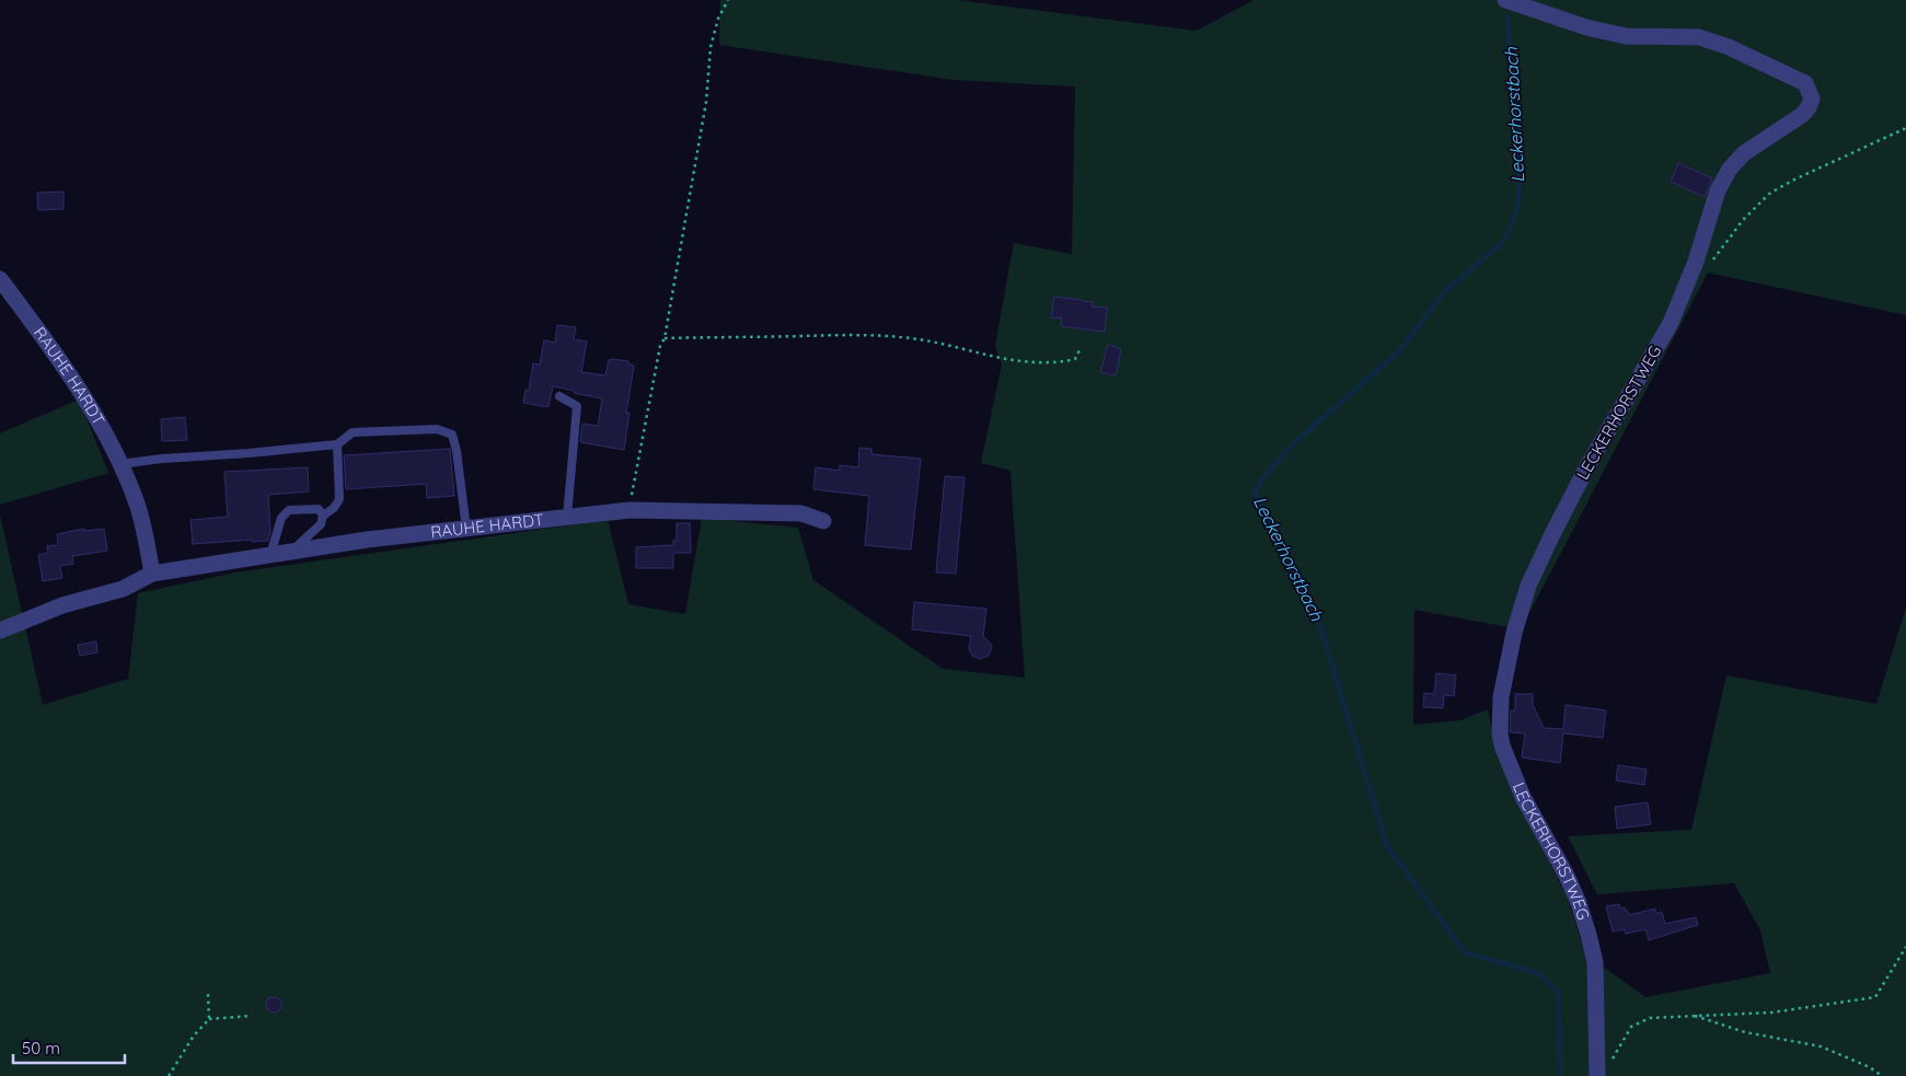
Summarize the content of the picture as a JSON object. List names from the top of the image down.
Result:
{
  "streets": {
    "street": ["RAUHE HARDT", "LECKERHORSTWEG"]
  },
  "water": ["Leckerhorstbach"],
  "scale_bar": "50 m"
}
